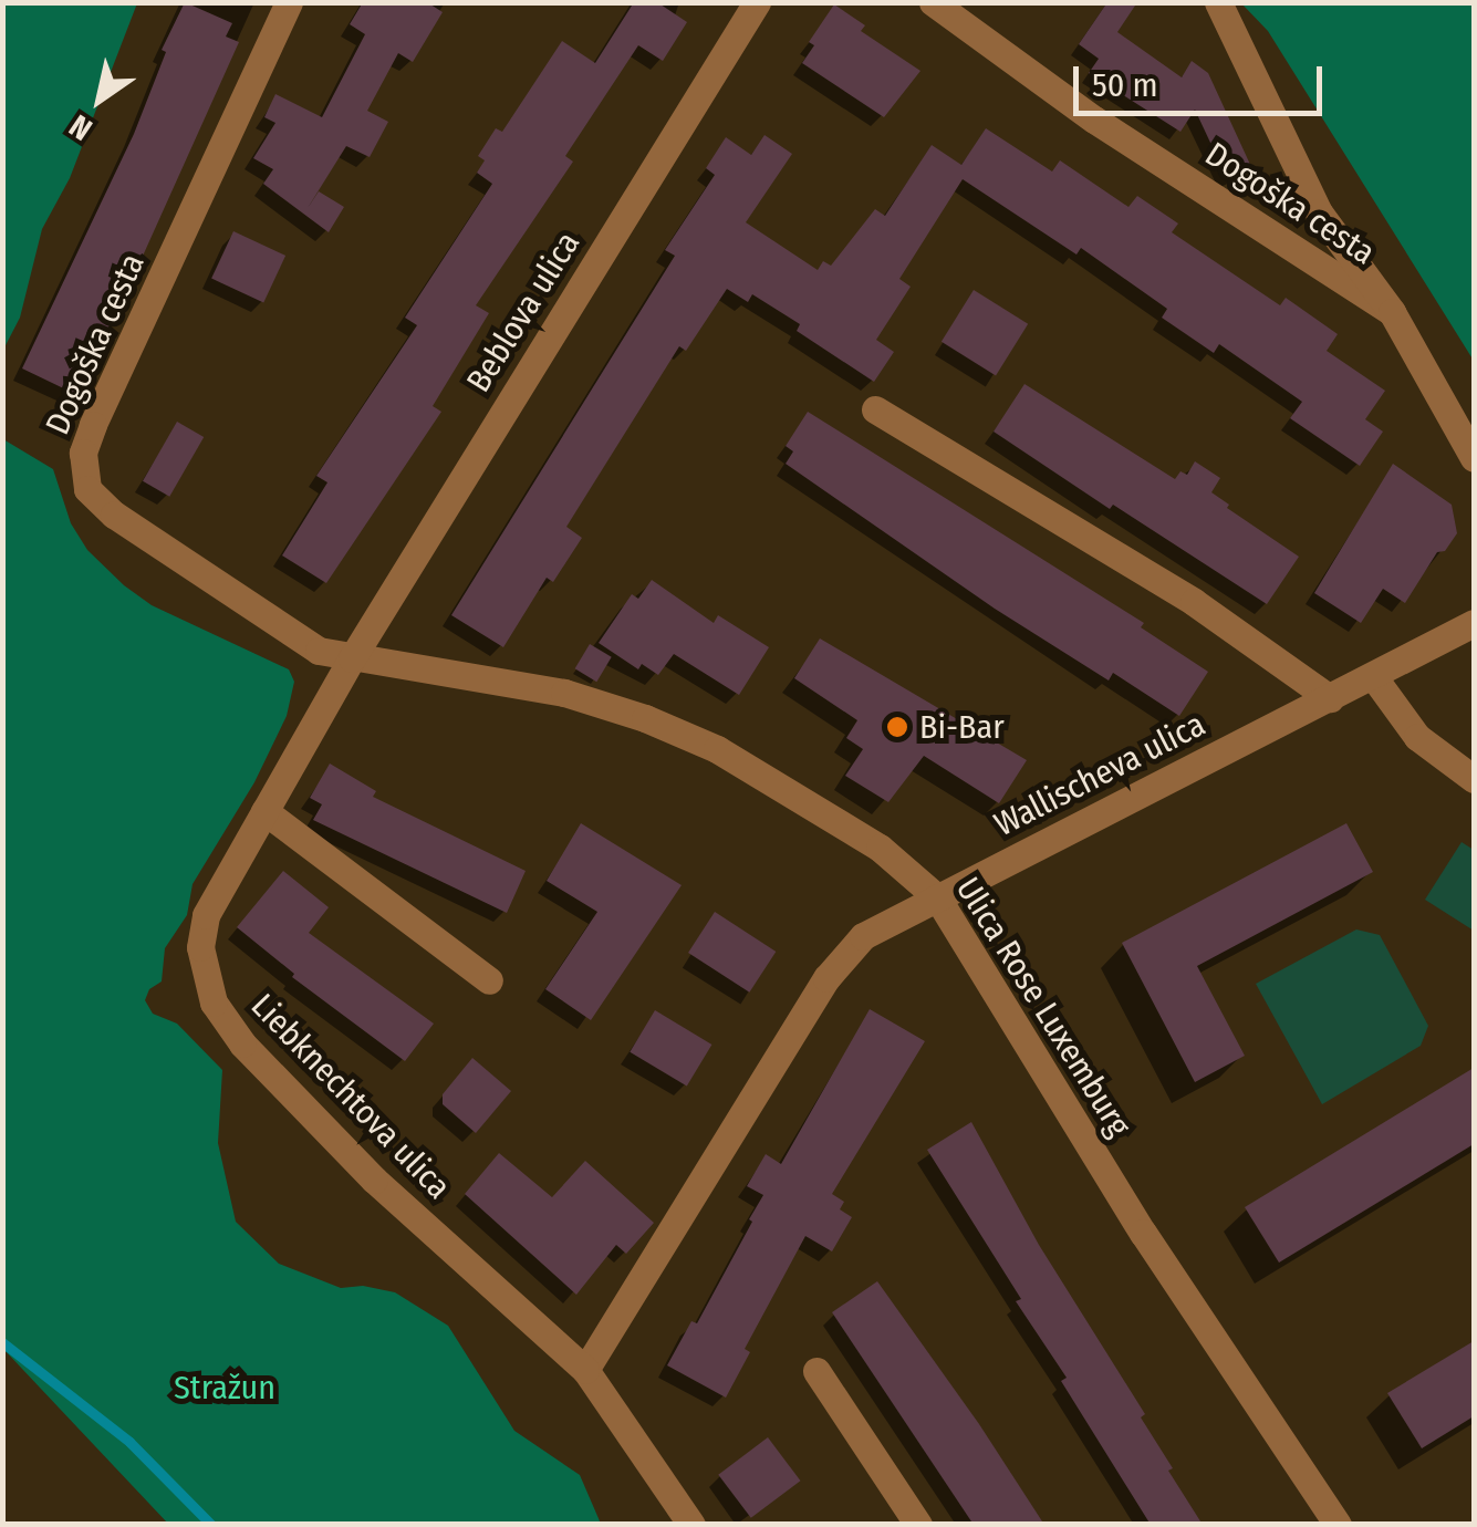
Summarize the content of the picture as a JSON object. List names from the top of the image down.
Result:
{
  "streets": {
    "street": [
      "Dogoška cesta",
      "Beblova ulica",
      "Wallischeva ulica",
      "Ulica Rose Luxemburg",
      "Liebknechtova ulica"
    ]
  },
  "crossings": [
    ["Dogoška cesta", "Beblova ulica"],
    ["Dogoška cesta", "Ulica Rose Luxemburg"],
    ["Dogoška cesta", "Liebknechtova ulica"],
    ["Beblova ulica", "Ulica Rose Luxemburg"],
    ["Beblova ulica", "Liebknechtova ulica"],
    ["Wallischeva ulica", "Ulica Rose Luxemburg"],
    ["Wallischeva ulica", "Liebknechtova ulica"],
    ["Ulica Rose Luxemburg", "Liebknechtova ulica"]
  ],
  "parks": ["Stražun"],
  "places": ["Bi-Bar"],
  "scale_bar": "50 m",
  "north": "bottom left"
}
